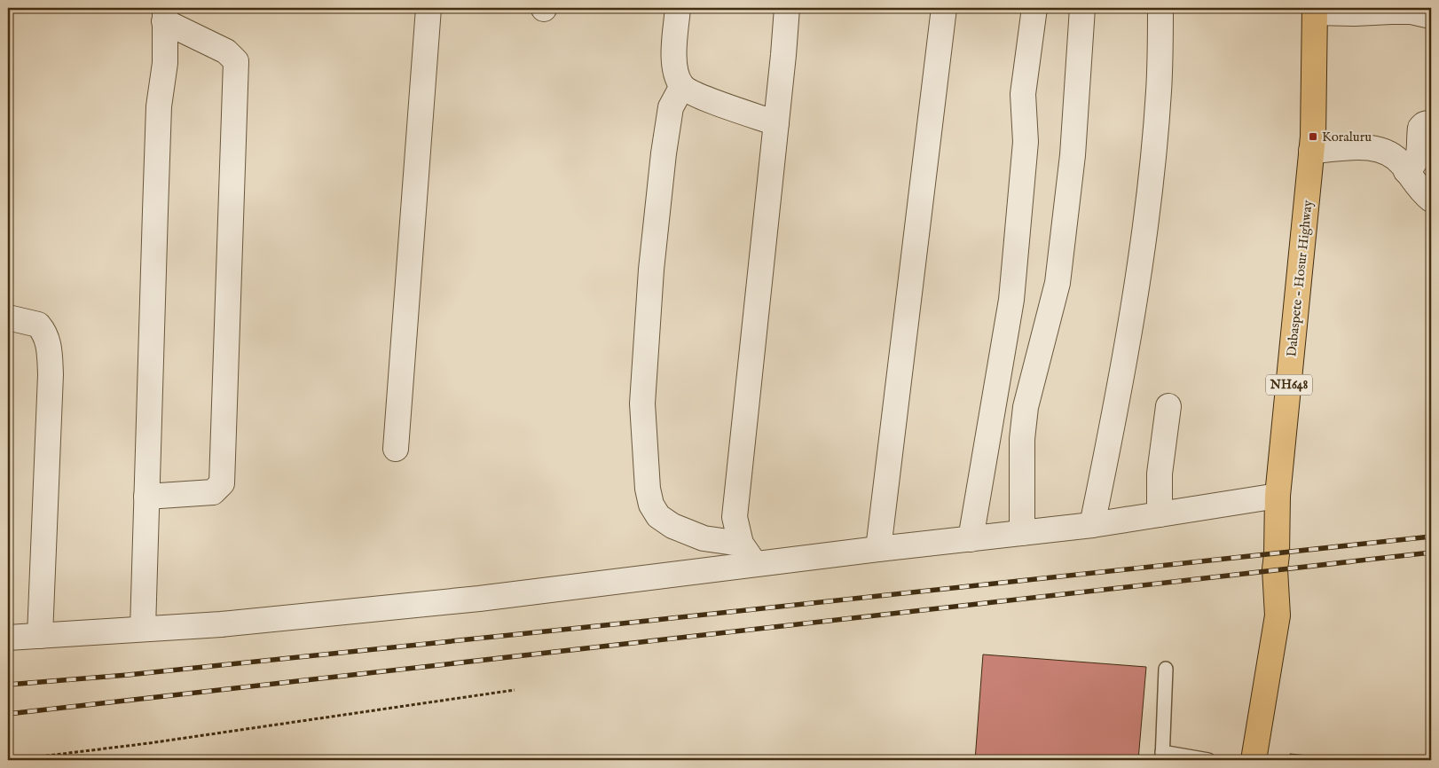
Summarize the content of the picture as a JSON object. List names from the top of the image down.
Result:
{
  "streets": {
    "highway": ["Dabaspete - Hosur Highway", "NH648"]
  },
  "places": {
    "transit": ["Koraluru"]
  }
}
